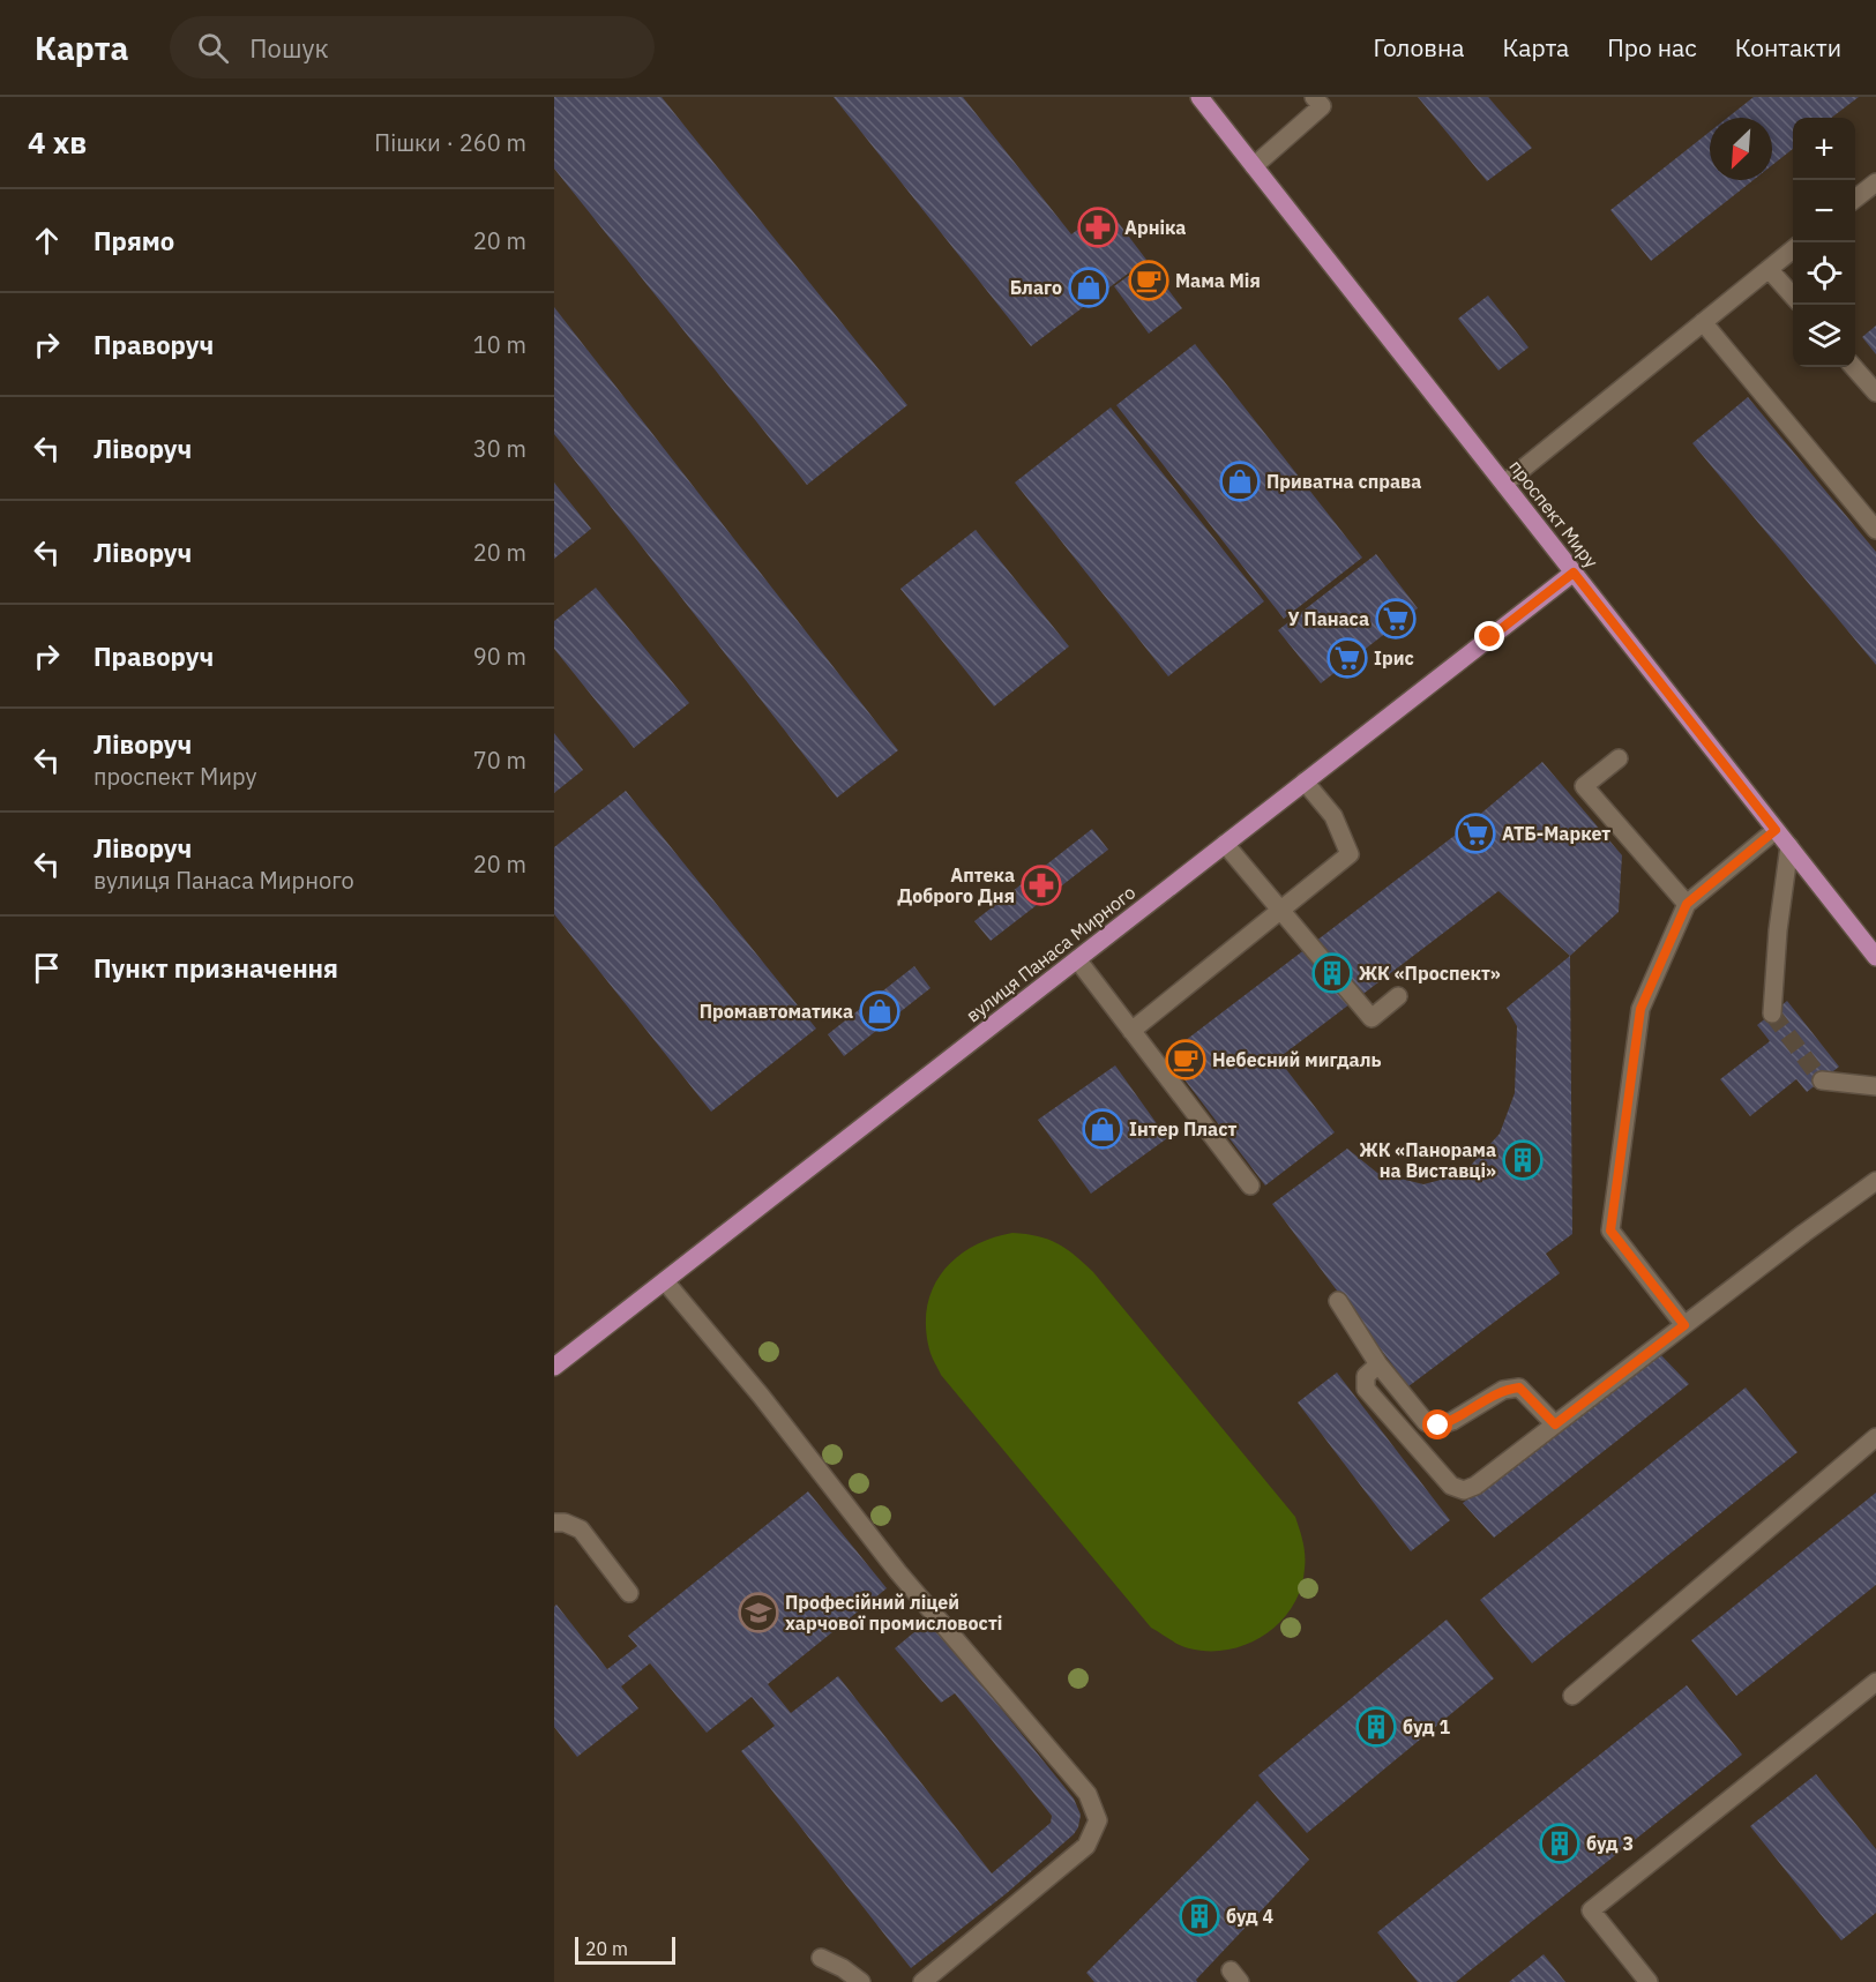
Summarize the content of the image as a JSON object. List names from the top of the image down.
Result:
{
  "streets": {
    "main road": ["проспект Миру", "вулиця Панаса Мирного"]
  },
  "crossings": [
    ["проспект Миру", "вулиця Панаса Мирного"]
  ],
  "places": {
    "pharmacy": ["Арніка", "Аптека Доброго Дня"],
    "cafe": ["Мама Мія", "Небесний мигдаль"],
    "shop": [
      "Благо",
      "Приватна справа",
      "Промавтоматика",
      "Інтер Пласт"
    ],
    "supermarket": ["У Панаса", "Ірис", "АТБ-Маркет"],
    "building": [
      "ЖК «Проспект»",
      "ЖК «Панорама на Виставці»",
      "буд 1",
      "буд 3",
      "буд 4"
    ],
    "school or university": ["Професійний ліцей харчової промисловості"]
  },
  "scale_bar": "20 m",
  "north": "bottom left",
  "page": {
    "header": "Карта",
    "search": "Пошук",
    "nav": [
      "Головна",
      "Карта",
      "Про нас",
      "Контакти"
    ],
    "heading": ["4 хв", "Пішки · 260 m"],
    "map_buttons": ["+", "−"],
    "list": [
      ["Прямо", "20 m"],
      ["Праворуч", "10 m"],
      ["Ліворуч", "30 m"],
      ["Ліворуч", "20 m"],
      ["Праворуч", "90 m"],
      ["Ліворуч", "проспект Миру", "70 m"],
      ["Ліворуч", "вулиця Панаса Мирного", "20 m"],
      "Пункт призначення"
    ],
    "scale": "20 m"
  }
}
